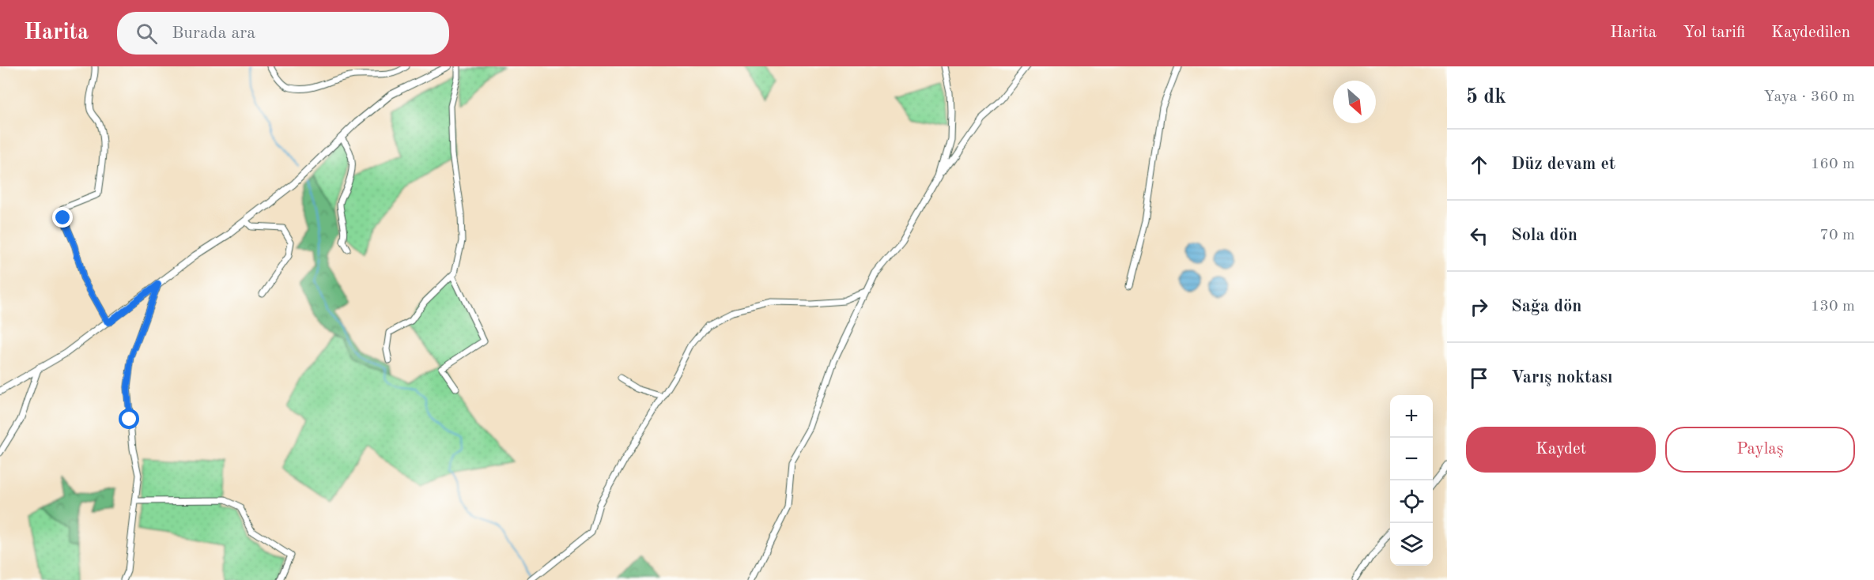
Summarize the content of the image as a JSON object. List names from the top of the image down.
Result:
{
  "north": "bottom right",
  "page": {
    "header": "Harita",
    "search": "Burada ara",
    "nav": ["Harita", "Yol tarifi", "Kaydedilen"],
    "heading": ["5 dk", "Yaya · 360 m"],
    "list": [
      ["Düz devam et", "160 m"],
      ["Sola dön", "70 m"],
      ["Sağa dön", "130 m"],
      "Varış noktası"
    ],
    "map_buttons": ["+", "−"],
    "buttons": ["Kaydet", "Paylaş"]
  }
}
